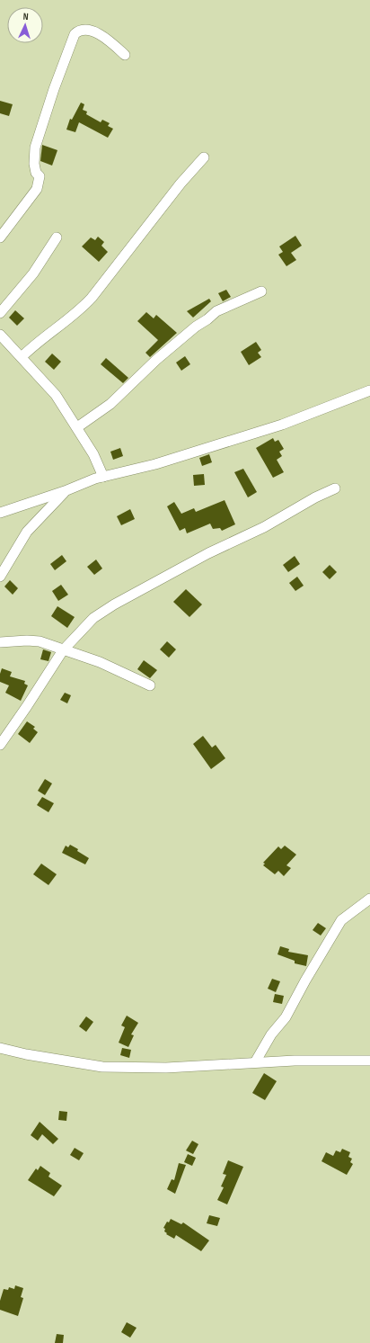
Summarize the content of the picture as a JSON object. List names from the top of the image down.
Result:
{
  "north": "top"
}
